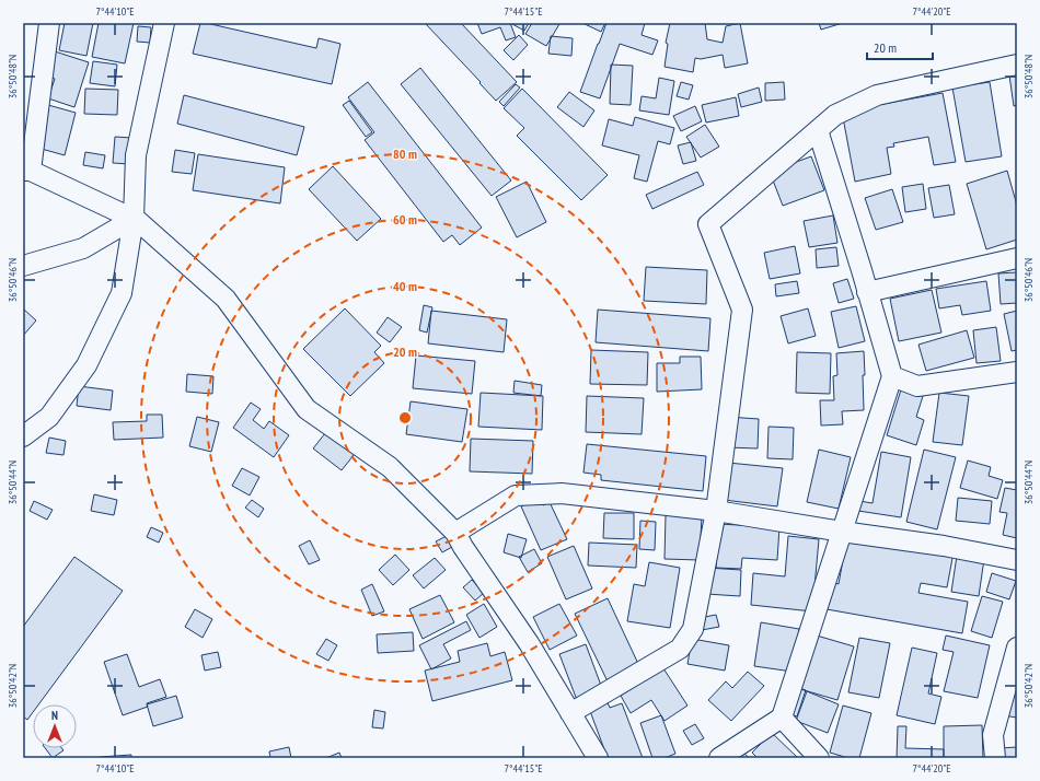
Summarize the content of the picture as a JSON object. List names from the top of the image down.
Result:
{
  "scale_bar": "20 m",
  "north": "top",
  "coordinates": [
    "7°44'10\"E",
    "7°44'15\"E",
    "7°44'20\"E",
    "36°50'48\"N",
    "36°50'46\"N",
    "36°50'44\"N",
    "36°50'42\"N"
  ],
  "rings": [
    "80 m",
    "60 m",
    "40 m",
    "20 m"
  ]
}
